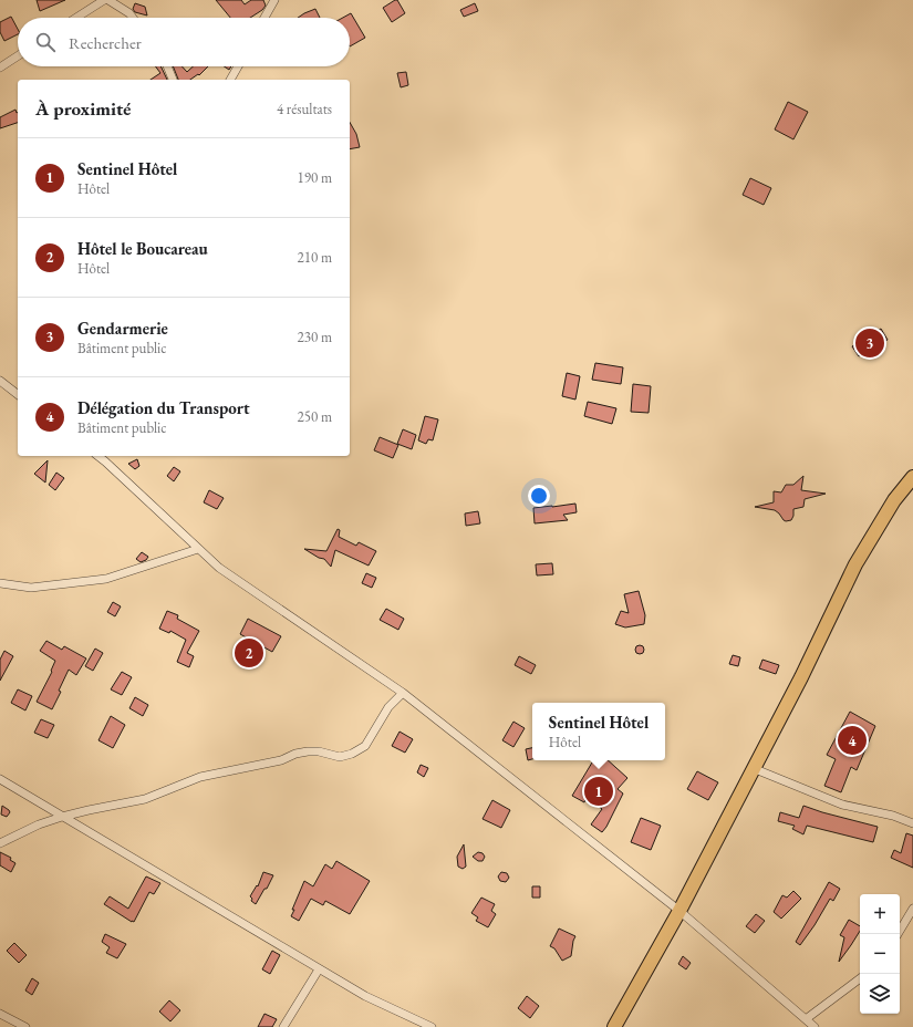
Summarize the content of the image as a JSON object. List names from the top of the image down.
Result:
{
  "page": {
    "search": "Rechercher",
    "heading": ["À proximité", "4 résultats"],
    "list": [
      {
        "mark": "1",
        "name": "Sentinel Hôtel",
        "note": "Hôtel",
        "value": "190 m"
      },
      {
        "mark": "2",
        "name": "Hôtel le Boucareau",
        "note": "Hôtel",
        "value": "210 m"
      },
      {
        "mark": "3",
        "name": "Gendarmerie",
        "note": "Bâtiment public",
        "value": "230 m"
      },
      {
        "mark": "4",
        "name": "Délégation du Transport",
        "note": "Bâtiment public",
        "value": "250 m"
      }
    ],
    "pins": [
      "3",
      "2",
      "4",
      "1"
    ],
    "popup": ["Sentinel Hôtel", "Hôtel"],
    "map_buttons": ["+", "−"]
  }
}
